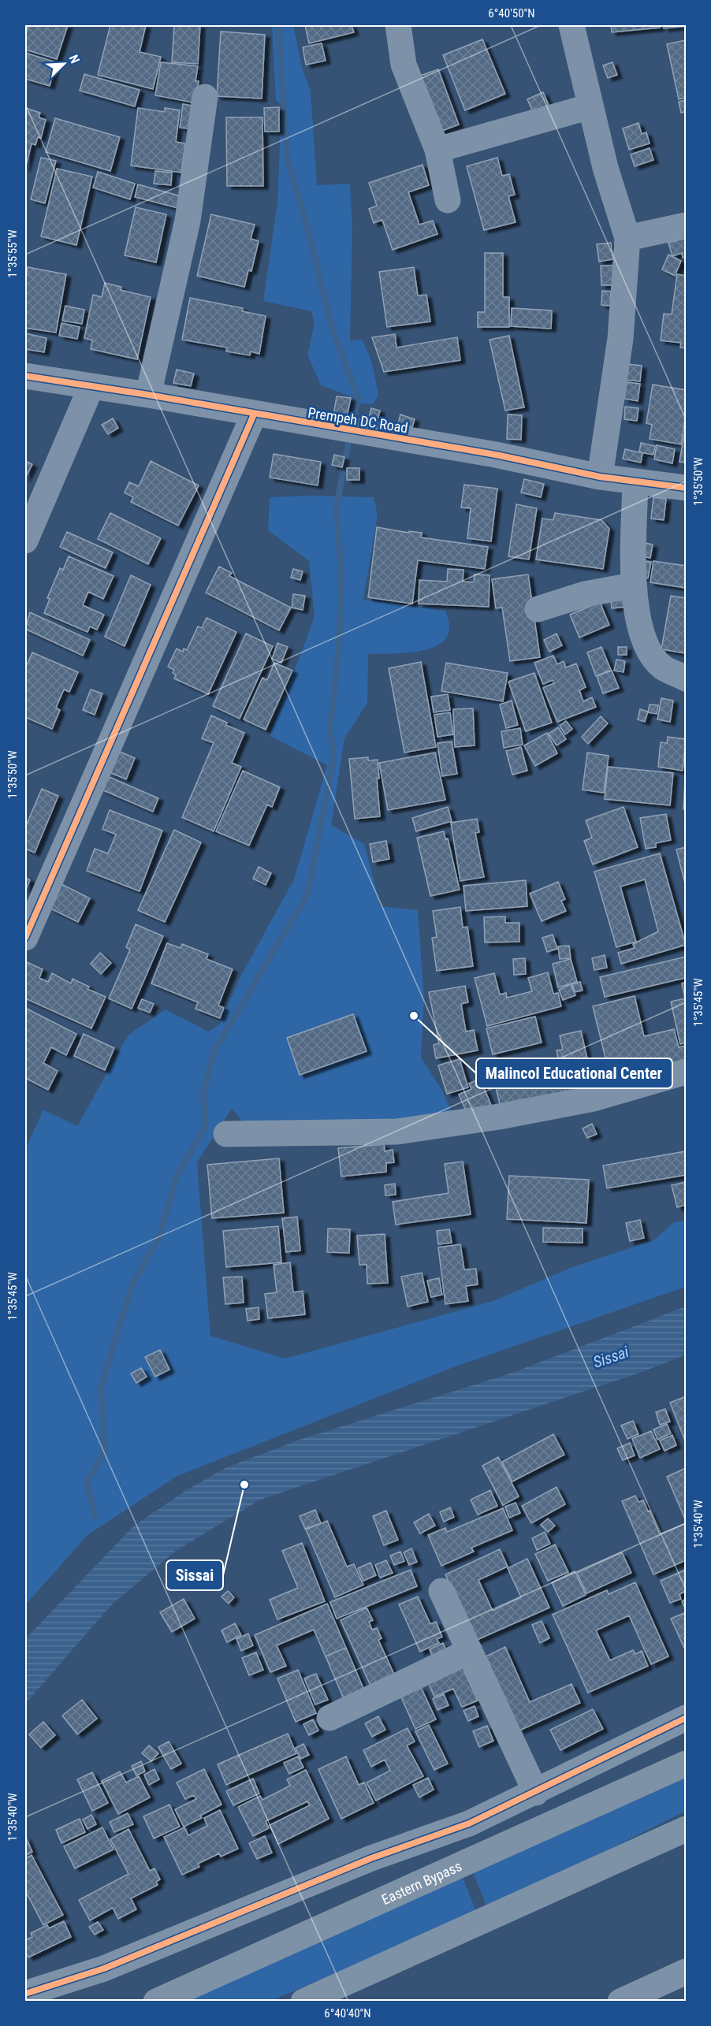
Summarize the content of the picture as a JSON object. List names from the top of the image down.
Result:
{
  "streets": {
    "highway": ["Eastern Bypass"],
    "street": ["Prempeh DC Road"]
  },
  "water": ["Sissai"],
  "places": ["Malincol Educational Center", "Sissai"],
  "north": "top right",
  "coordinates": [
    "6°40'50\"N",
    "1°35'55\"W",
    "1°35'50\"W",
    "1°35'45\"W",
    "1°35'40\"W",
    "6°40'40\"N"
  ]
}
